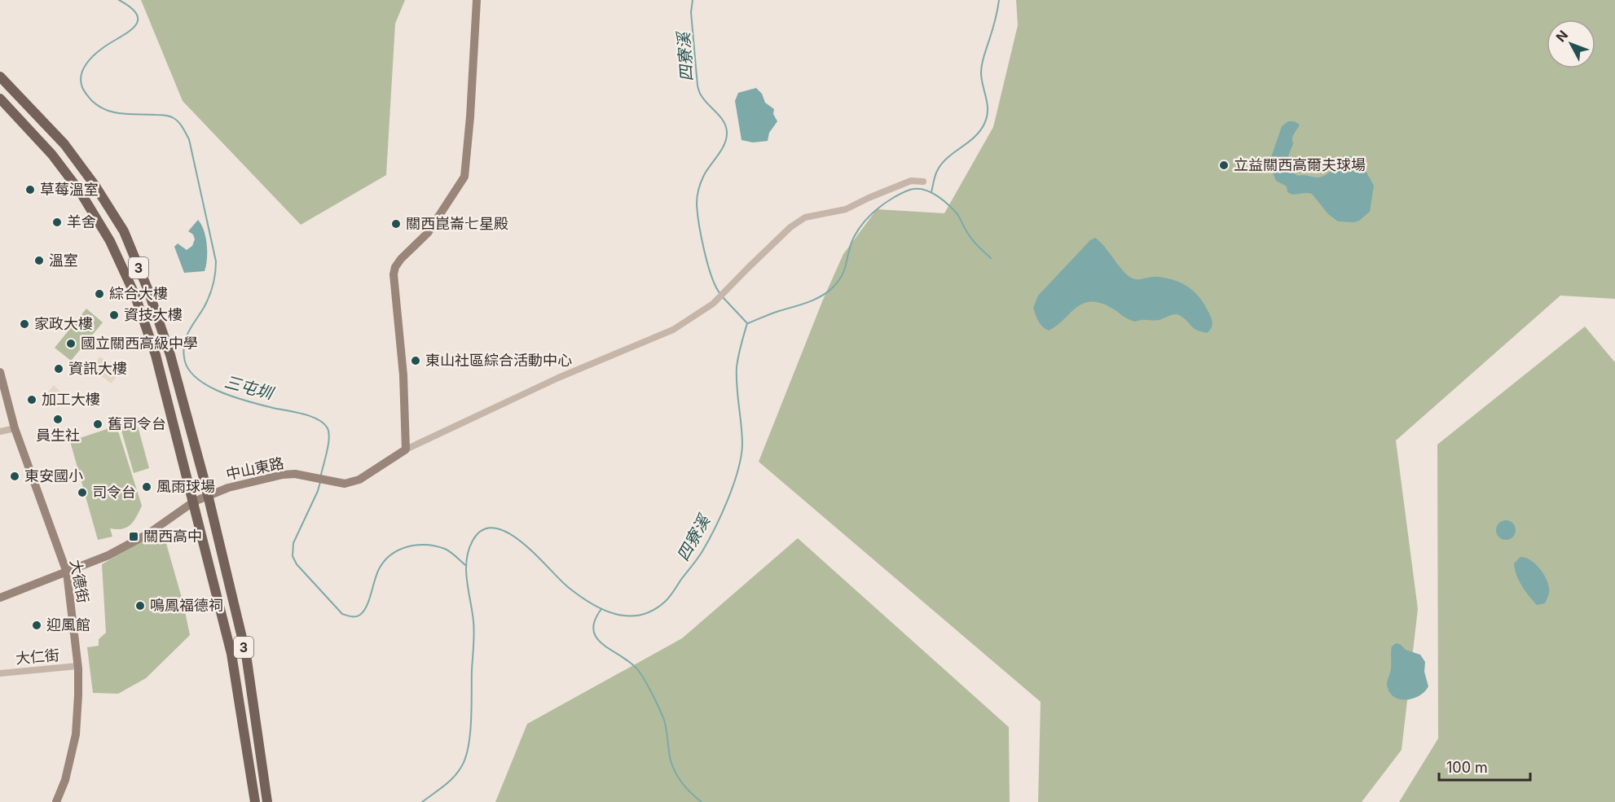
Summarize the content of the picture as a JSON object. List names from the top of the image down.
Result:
{
  "streets": {
    "main road": ["3"],
    "street": ["中山東路", "大德街", "大仁街"]
  },
  "crossings": [
    ["3", "中山東路"],
    ["中山東路", "大德街"],
    ["大德街", "大仁街"]
  ],
  "water": ["四寮溪", "三屯圳"],
  "places": {
    "other": [
      "立益關西高爾夫球場",
      "草莓溫室",
      "羊舍",
      "關西崑崙七星殿",
      "溫室",
      "綜合大樓",
      "資技大樓",
      "家政大樓",
      "國立關西高級中學",
      "東山社區綜合活動中心",
      "資訊大樓",
      "加工大樓",
      "員生社",
      "舊司令台",
      "東安國小",
      "風雨球場",
      "司令台",
      "鳴鳳福德祠",
      "迎風館"
    ],
    "transit": ["關西高中"]
  },
  "scale_bar": "100 m",
  "north": "top left"
}
